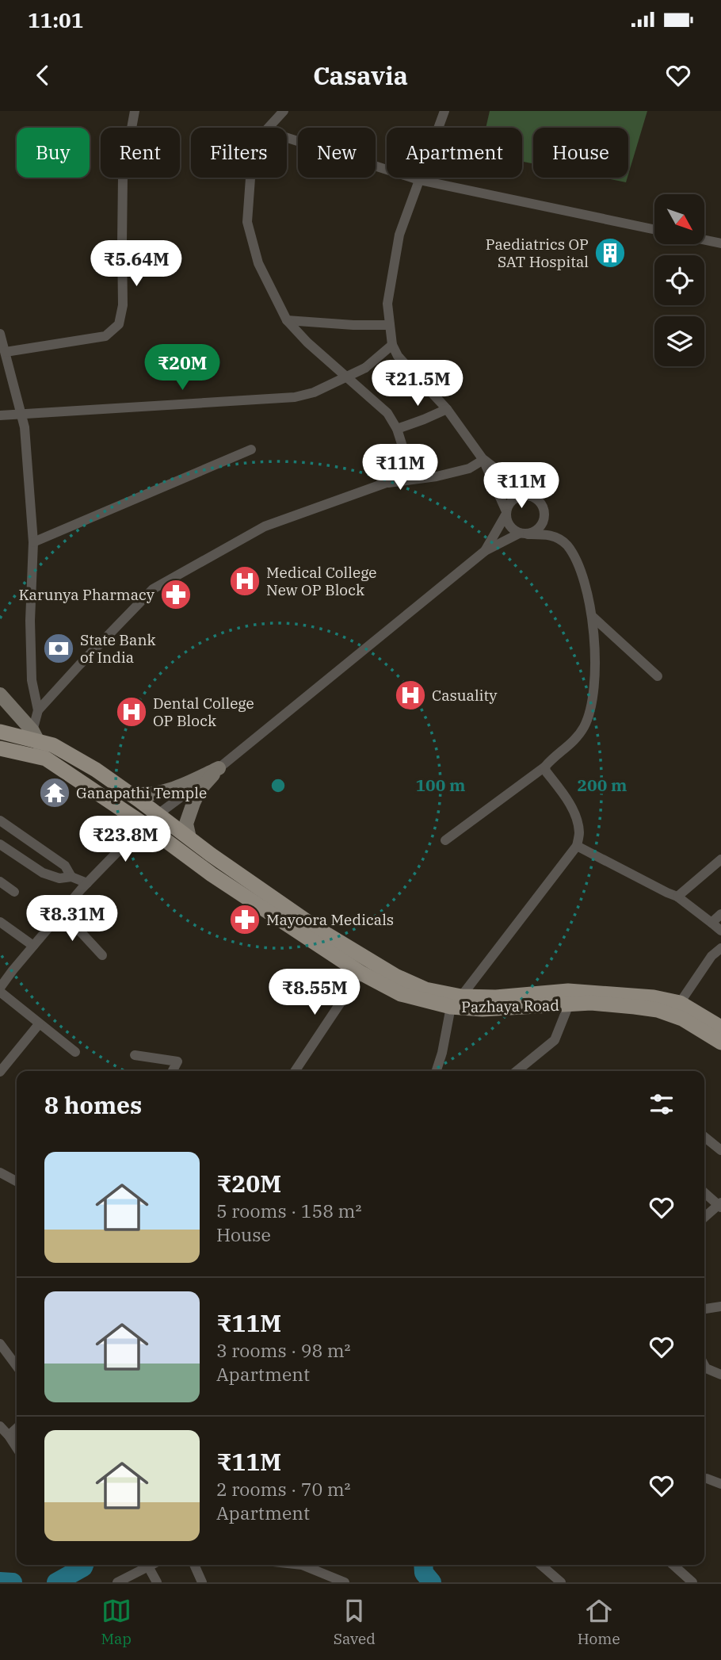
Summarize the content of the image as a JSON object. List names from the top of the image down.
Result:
{
  "streets": {
    "main road": ["Pazhaya Road"]
  },
  "places": {
    "building": ["Paediatrics OP SAT Hospital"],
    "hospital": ["Medical College New OP Block", "Casuality", "Dental College OP Block"],
    "pharmacy": ["Karunya Pharmacy", "Mayoora Medicals"],
    "bank": ["State Bank of India"],
    "temple": ["Ganapathi Temple"]
  },
  "north": "bottom right",
  "page": {
    "status": "11:01",
    "header": "Casavia",
    "chip": [
      "Buy",
      "Rent",
      "Filters",
      "New",
      "Apartment",
      "House"
    ],
    "price": [
      "₹5.64M",
      "₹20M",
      "₹21.5M",
      "₹11M",
      "₹11M",
      "₹23.8M",
      "₹8.31M",
      "₹8.55M"
    ],
    "heading": "8 homes",
    "list": [
      {
        "name": "₹20M",
        "note": "5 rooms · 158 m² · House"
      },
      {
        "name": "₹11M",
        "note": "3 rooms · 98 m² · Apartment"
      },
      {
        "name": "₹11M",
        "note": "2 rooms · 70 m² · Apartment"
      }
    ],
    "tabs": ["Map", "Saved", "Home"]
  },
  "rings": ["100 m", "200 m"]
}
